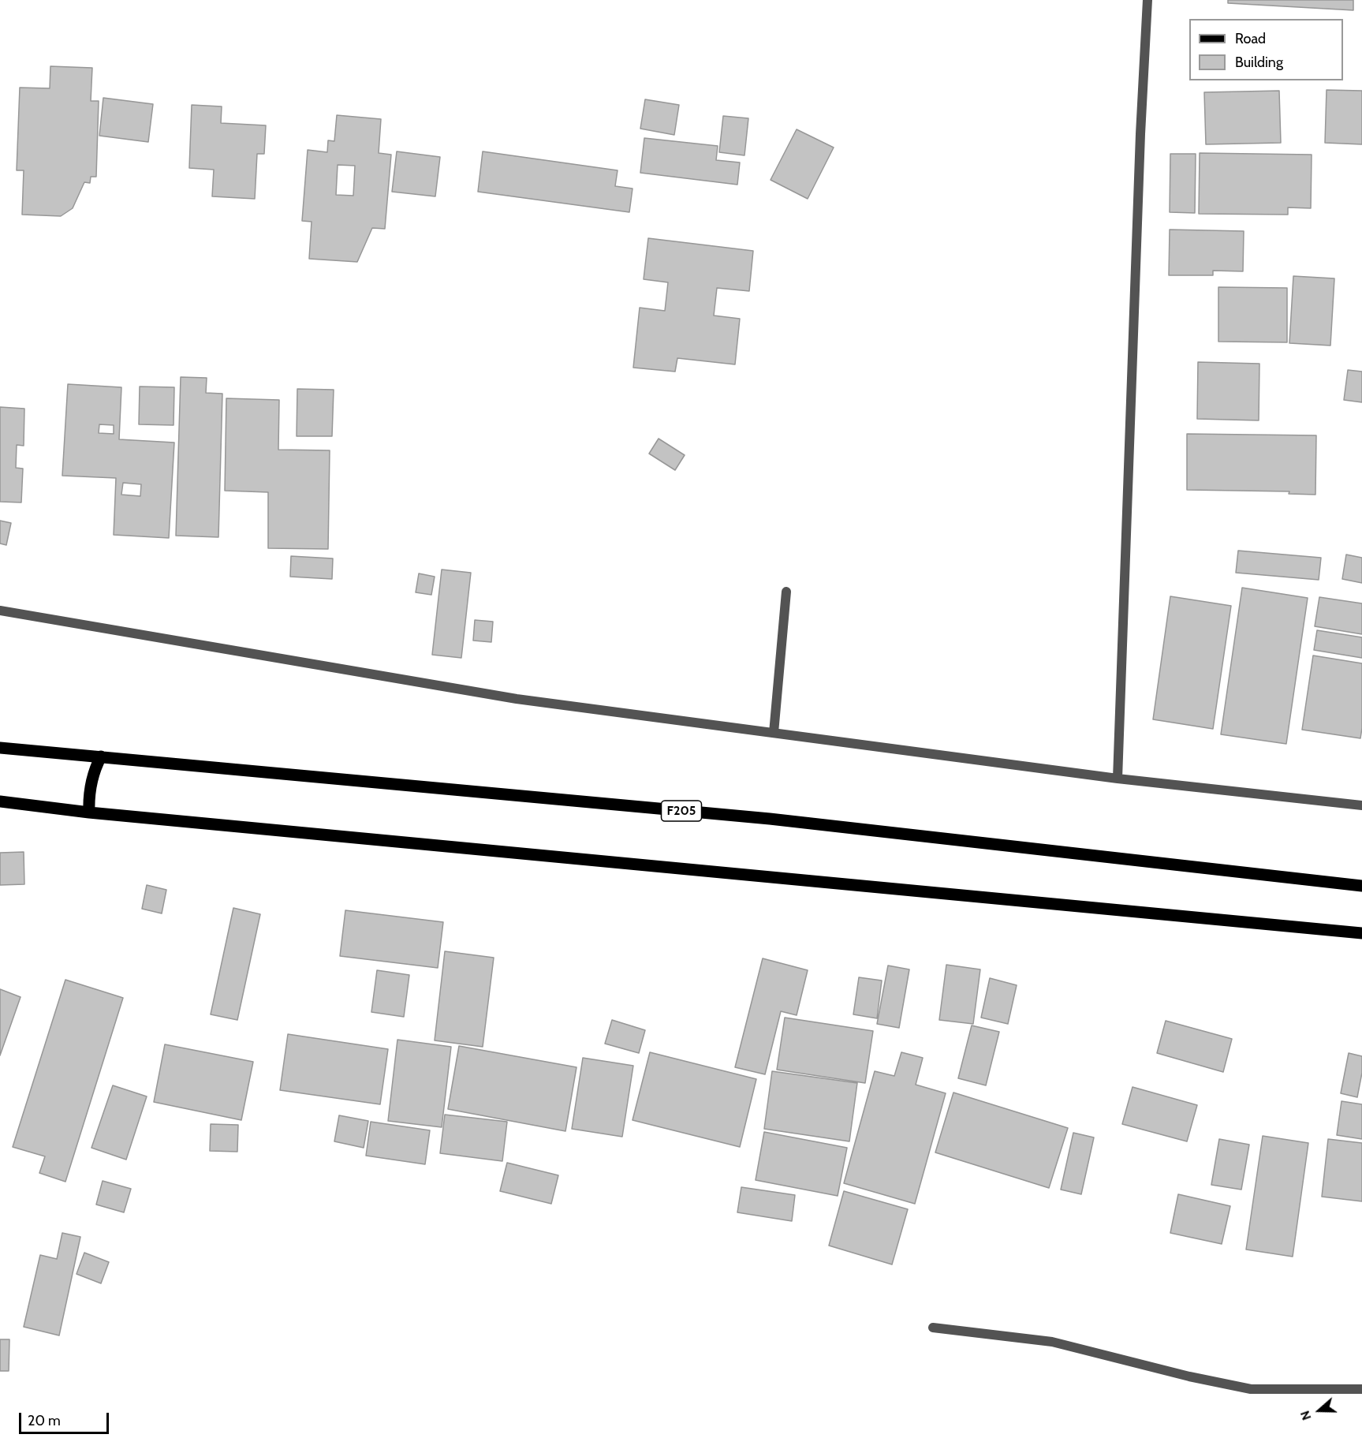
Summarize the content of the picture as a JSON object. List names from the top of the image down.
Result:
{
  "streets": {
    "main road": ["F205"]
  },
  "legend": ["Road", "Building"],
  "scale_bar": "20 m",
  "north": "left"
}
